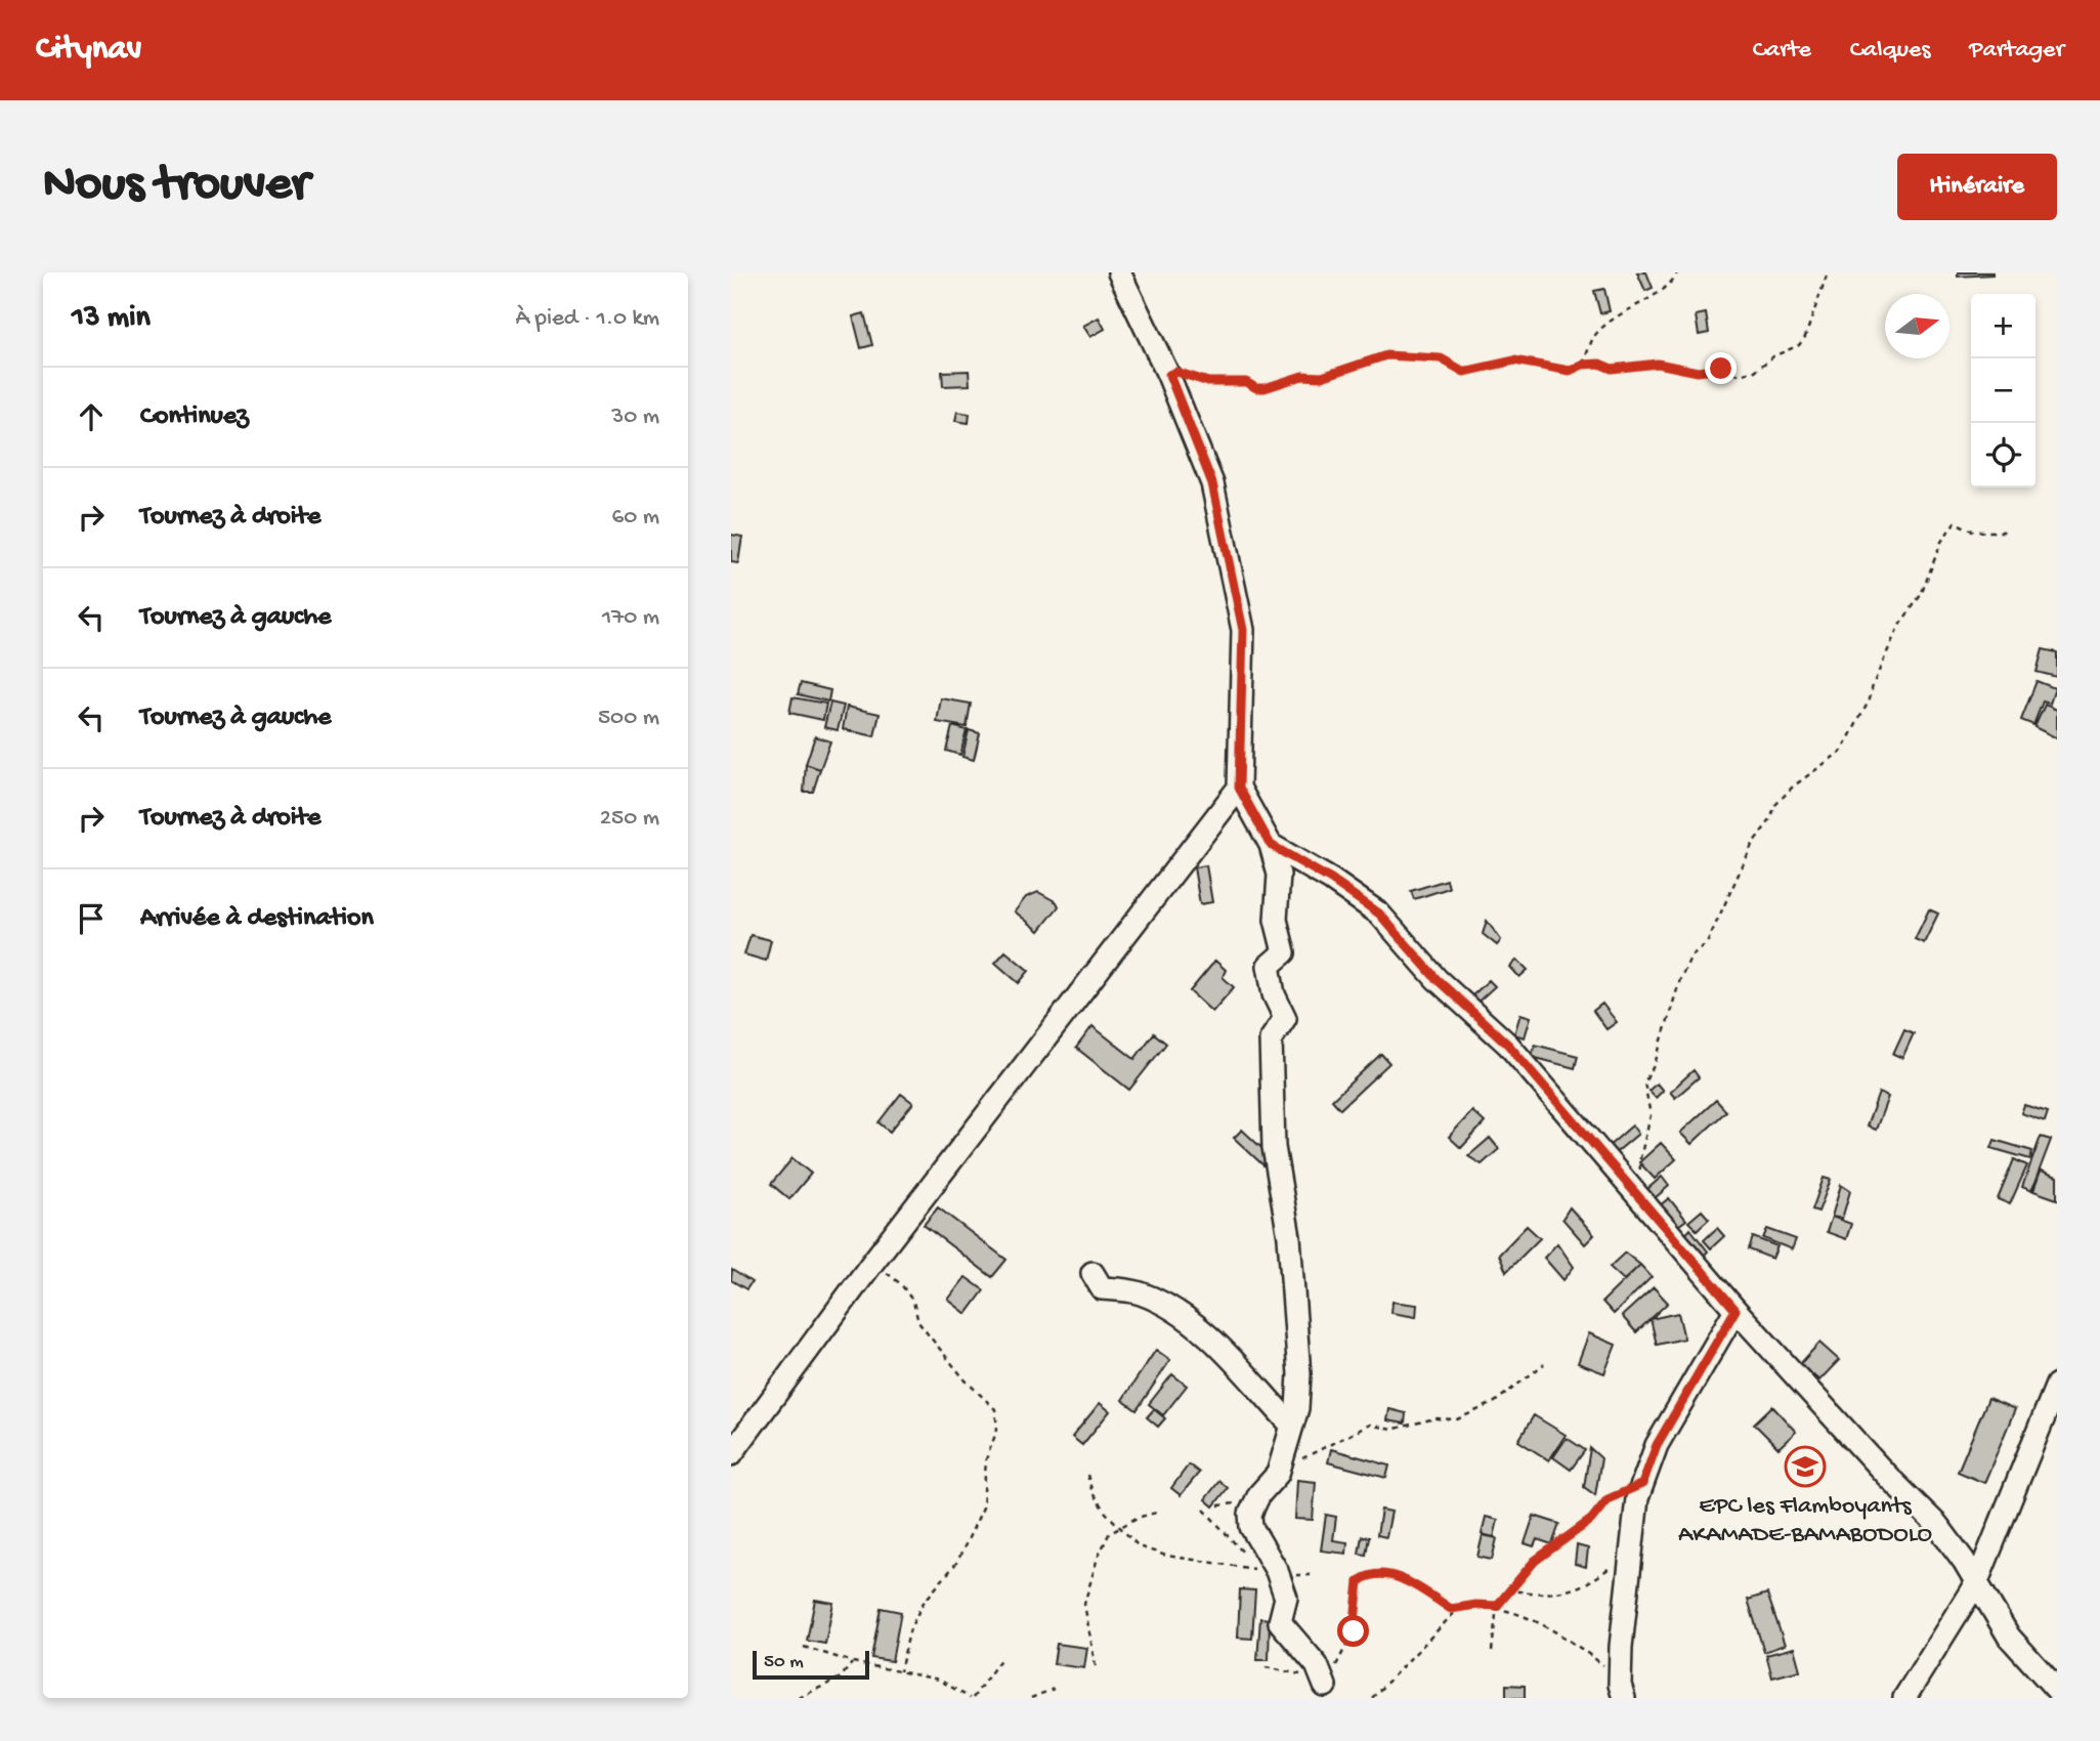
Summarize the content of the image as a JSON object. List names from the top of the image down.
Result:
{
  "places": {
    "school or university": ["EPC les Flamboyants AKAMADE-BAMABODOLO"]
  },
  "scale_bar": "50 m",
  "north": "right",
  "page": {
    "header": "Citynav",
    "nav": ["Carte", "Calques", "Partager"],
    "buttons": "Itinéraire",
    "title": "Nous trouver",
    "heading": ["13 min", "À pied · 1.0 km"],
    "map_buttons": ["+", "−"],
    "list": [
      ["Continuez", "30 m"],
      ["Tournez à droite", "60 m"],
      ["Tournez à gauche", "170 m"],
      ["Tournez à gauche", "500 m"],
      ["Tournez à droite", "250 m"],
      "Arrivée à destination"
    ],
    "scale": "50 m"
  }
}
